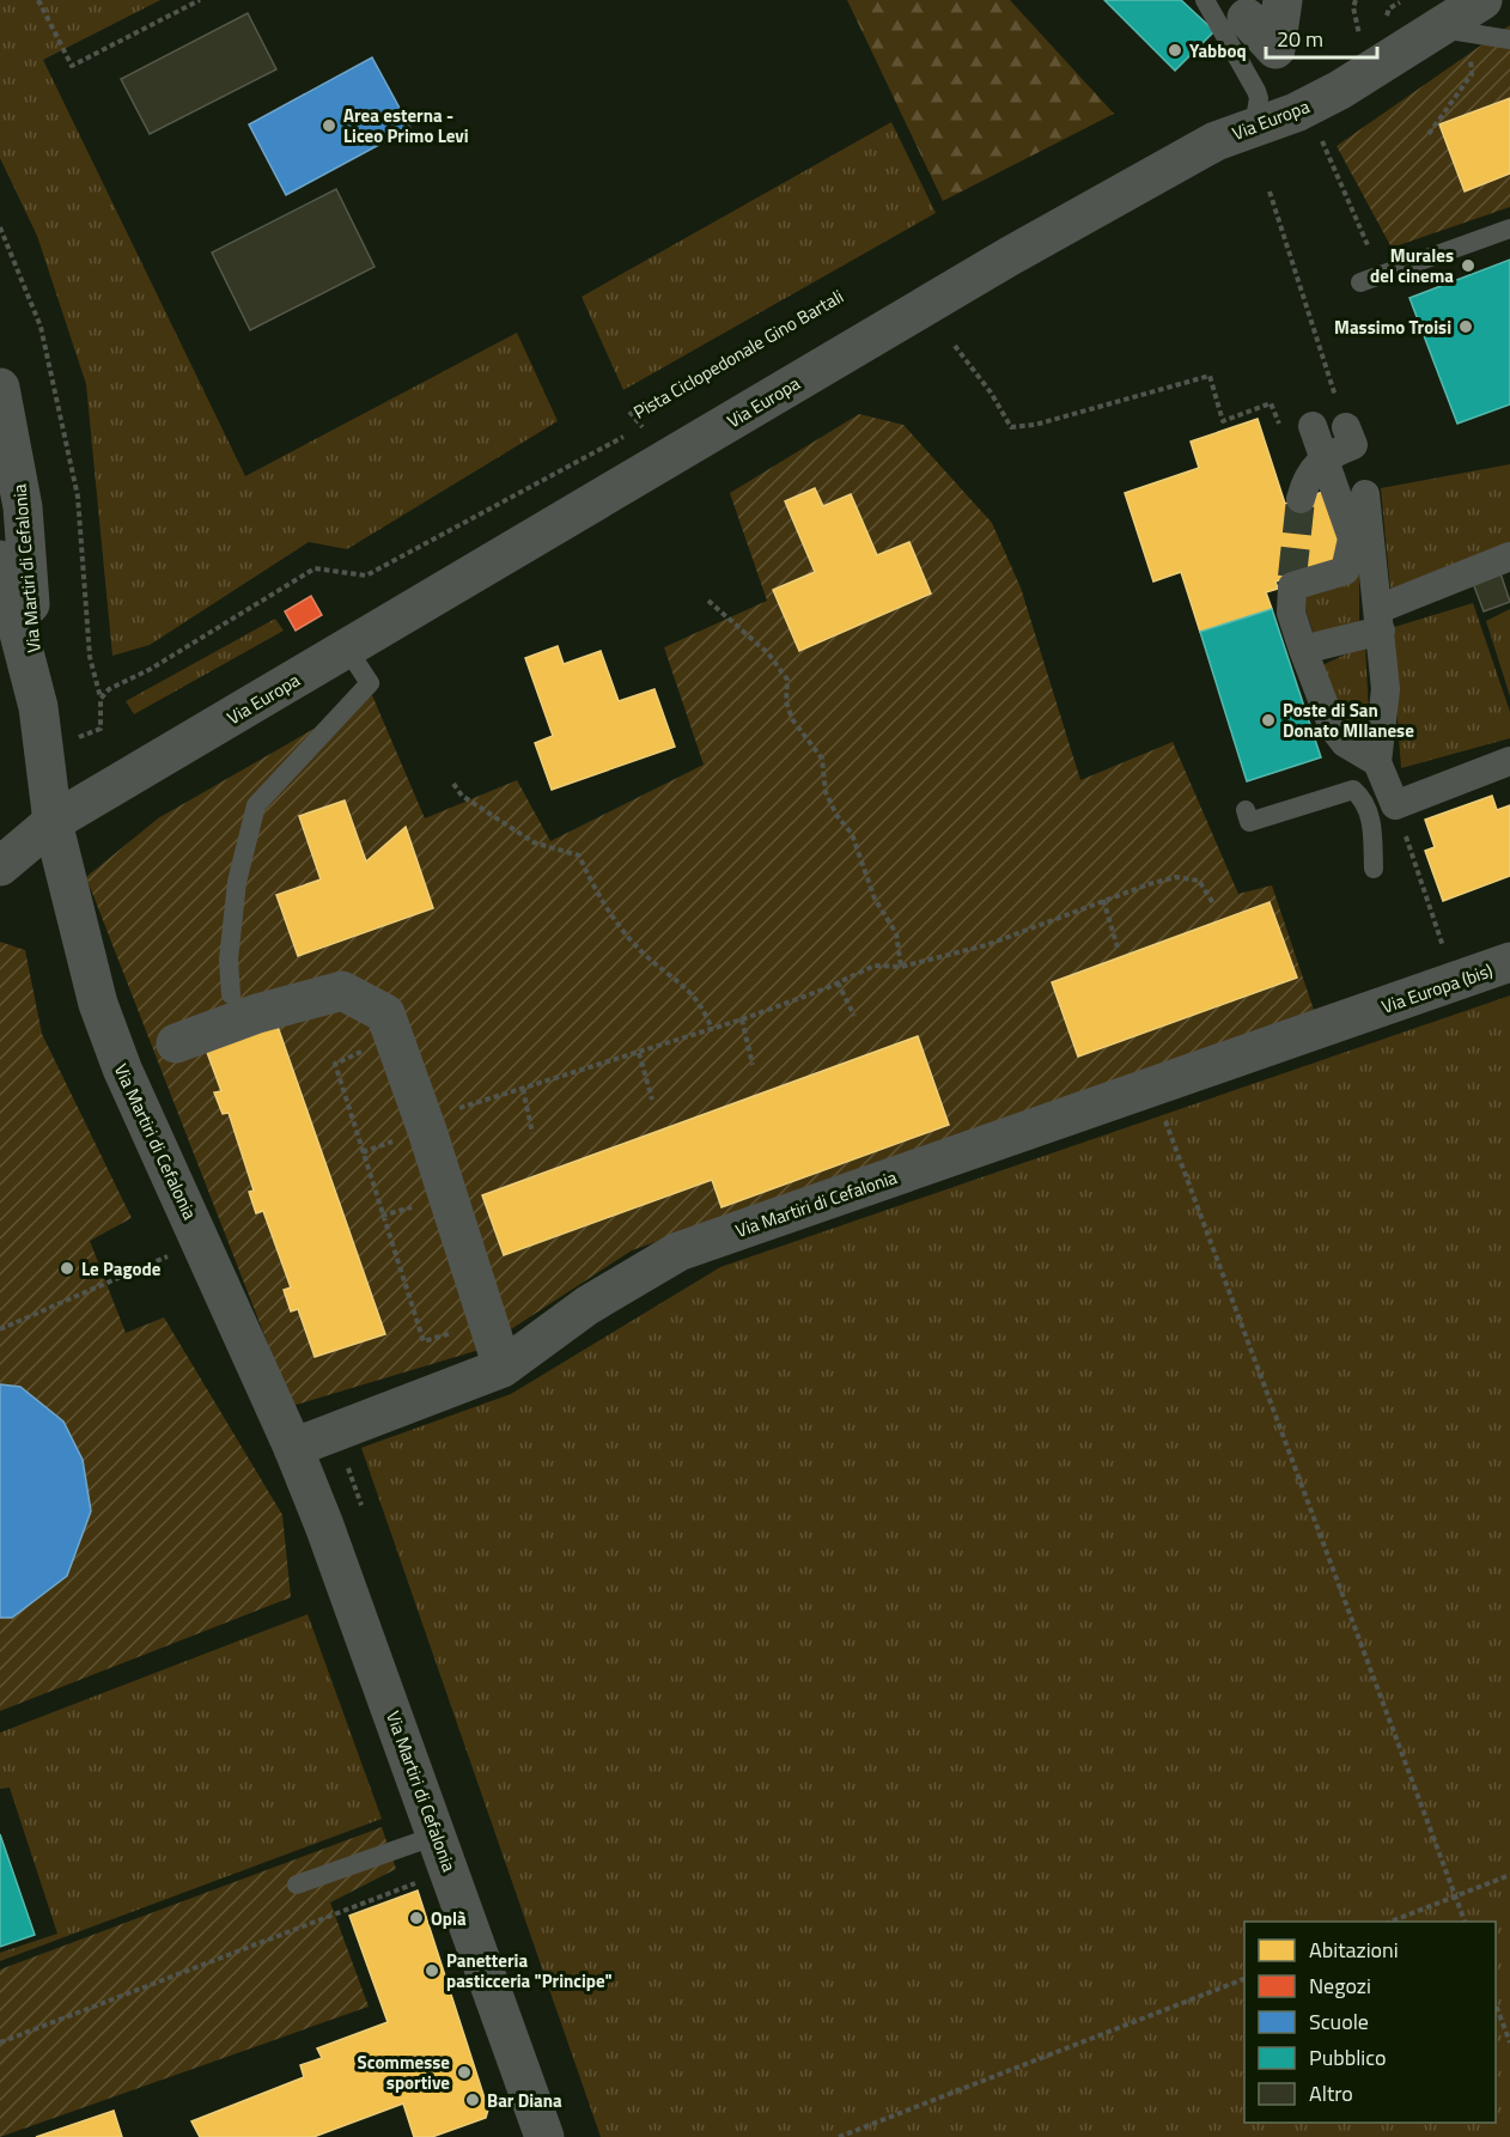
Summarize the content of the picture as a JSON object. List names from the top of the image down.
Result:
{
  "streets": {
    "street": ["Via Europa", "Via Martiri di Cefalonia", "Via Europa (bis)"],
    "path": ["Pista Ciclopedonale Gino Bartali"]
  },
  "crossings": [
    ["Via Europa", "Via Martiri di Cefalonia"],
    ["Via Martiri di Cefalonia", "Via Europa (bis)"]
  ],
  "places": [
    "Yabboq",
    "Area esterna - Liceo Primo Levi",
    "Murales del cinema",
    "Massimo Troisi",
    "Poste di San Donato MIlanese",
    "Le Pagode",
    "Oplà",
    "Panetteria pasticceria \"Principe\"",
    "Scommesse sportive",
    "Bar Diana"
  ],
  "legend": [
    "Abitazioni",
    "Negozi",
    "Scuole",
    "Pubblico",
    "Altro"
  ],
  "scale_bar": "20 m"
}
